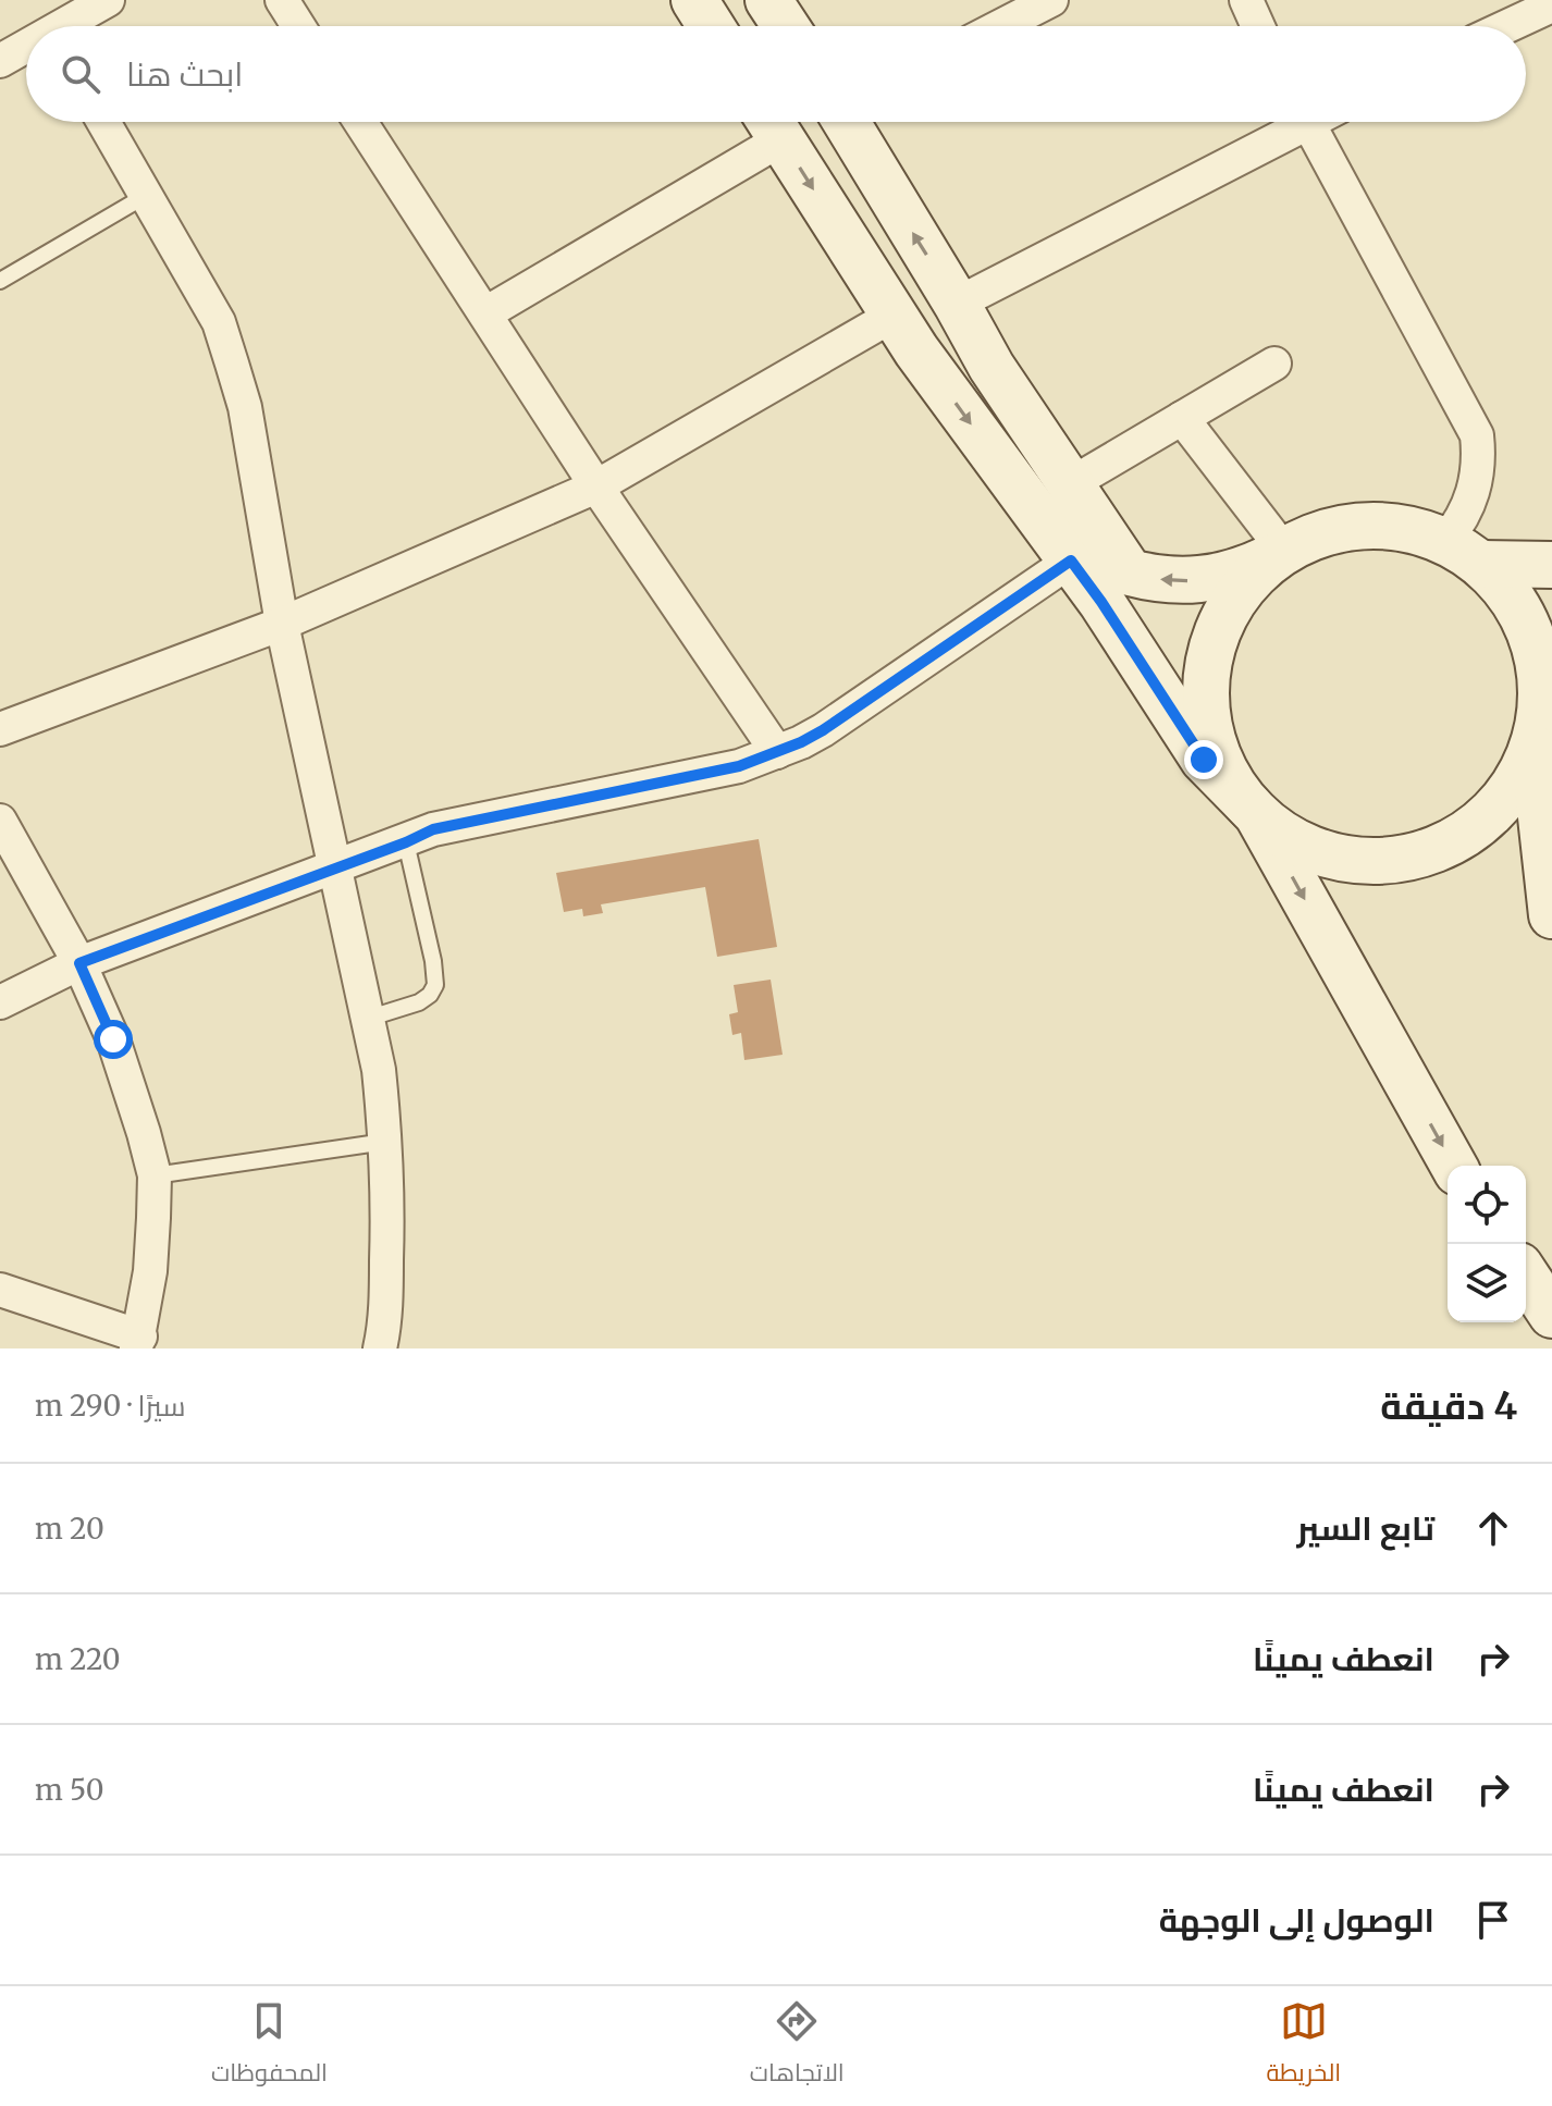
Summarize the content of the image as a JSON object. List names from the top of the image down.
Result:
{
  "page": {
    "search": "ابحث هنا",
    "heading": ["4 دقيقة", "سيرًا · 290 m"],
    "list": [
      ["تابع السير", "20 m"],
      ["انعطف يمينًا", "220 m"],
      ["انعطف يمينًا", "50 m"],
      "الوصول إلى الوجهة"
    ],
    "nav": ["الخريطة", "الاتجاهات", "المحفوظات"]
  }
}
